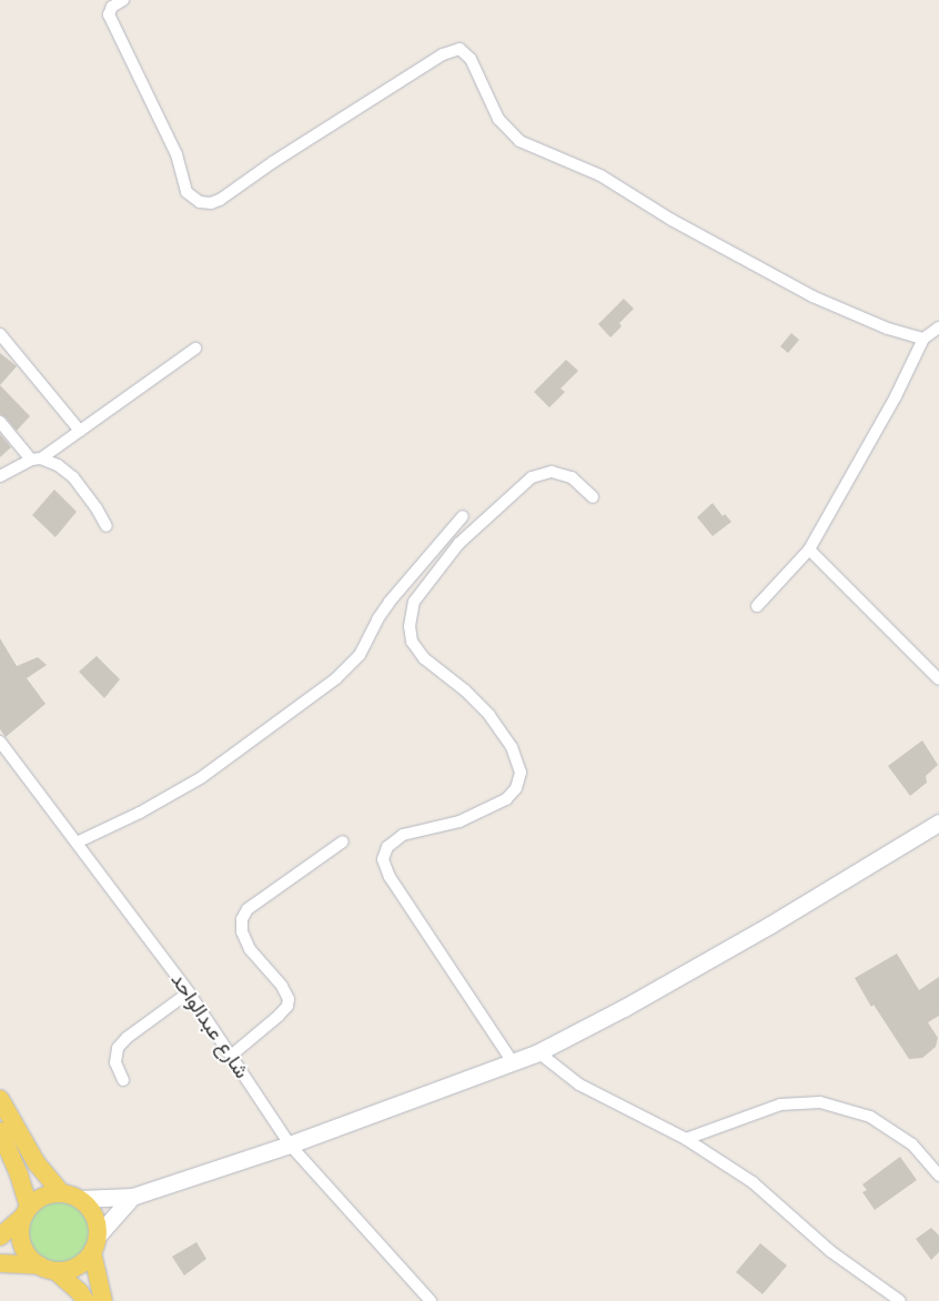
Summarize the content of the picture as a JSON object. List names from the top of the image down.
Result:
{
  "streets": {
    "street": ["شارع عبدالواحد"]
  }
}
